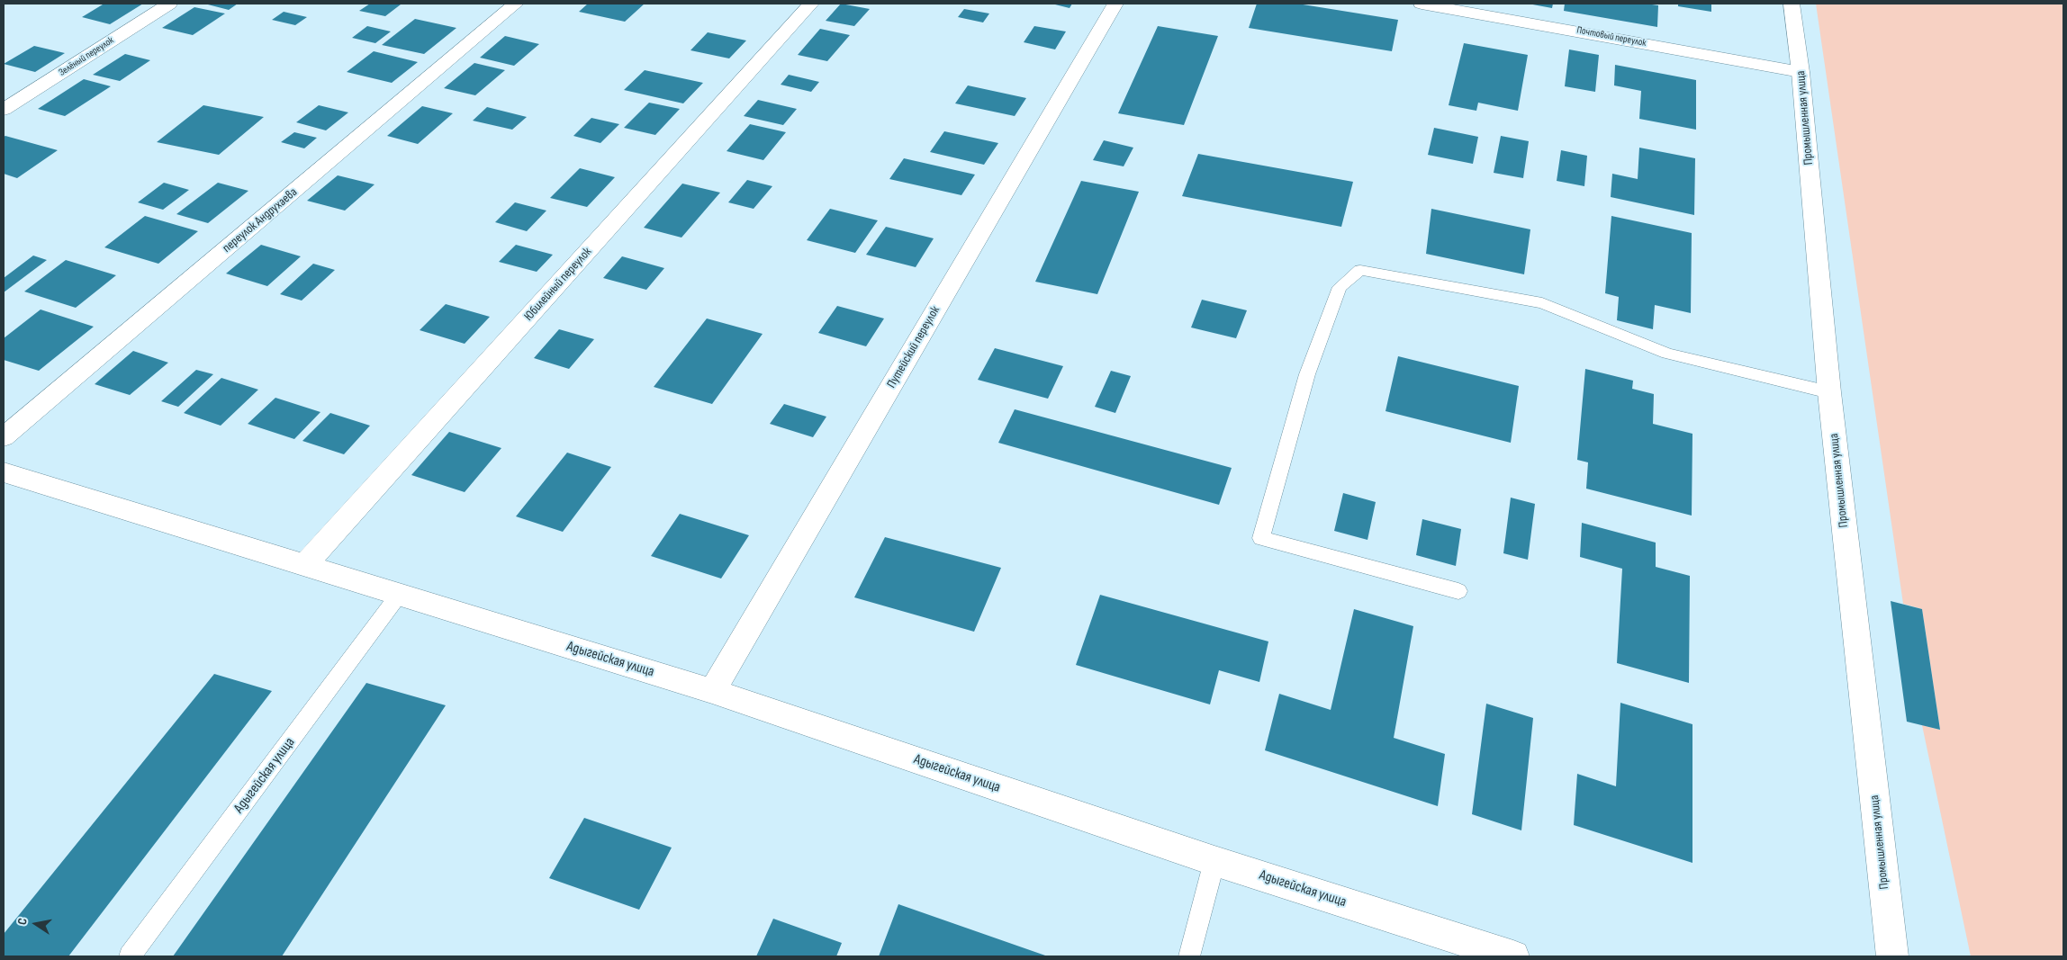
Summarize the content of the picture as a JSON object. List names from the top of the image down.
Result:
{
  "streets": {
    "street": [
      "Почтовый переулок",
      "Зелёный переулок",
      "Промышленная улица",
      "переулок Андрухаева",
      "Юбилейный переулок",
      "Путейский переулок",
      "Адыгейская улица"
    ]
  },
  "crossings": [
    ["Почтовый переулок", "Промышленная улица"],
    ["Юбилейный переулок", "Адыгейская улица"],
    ["Путейский переулок", "Адыгейская улица"]
  ],
  "north": "left"
}
